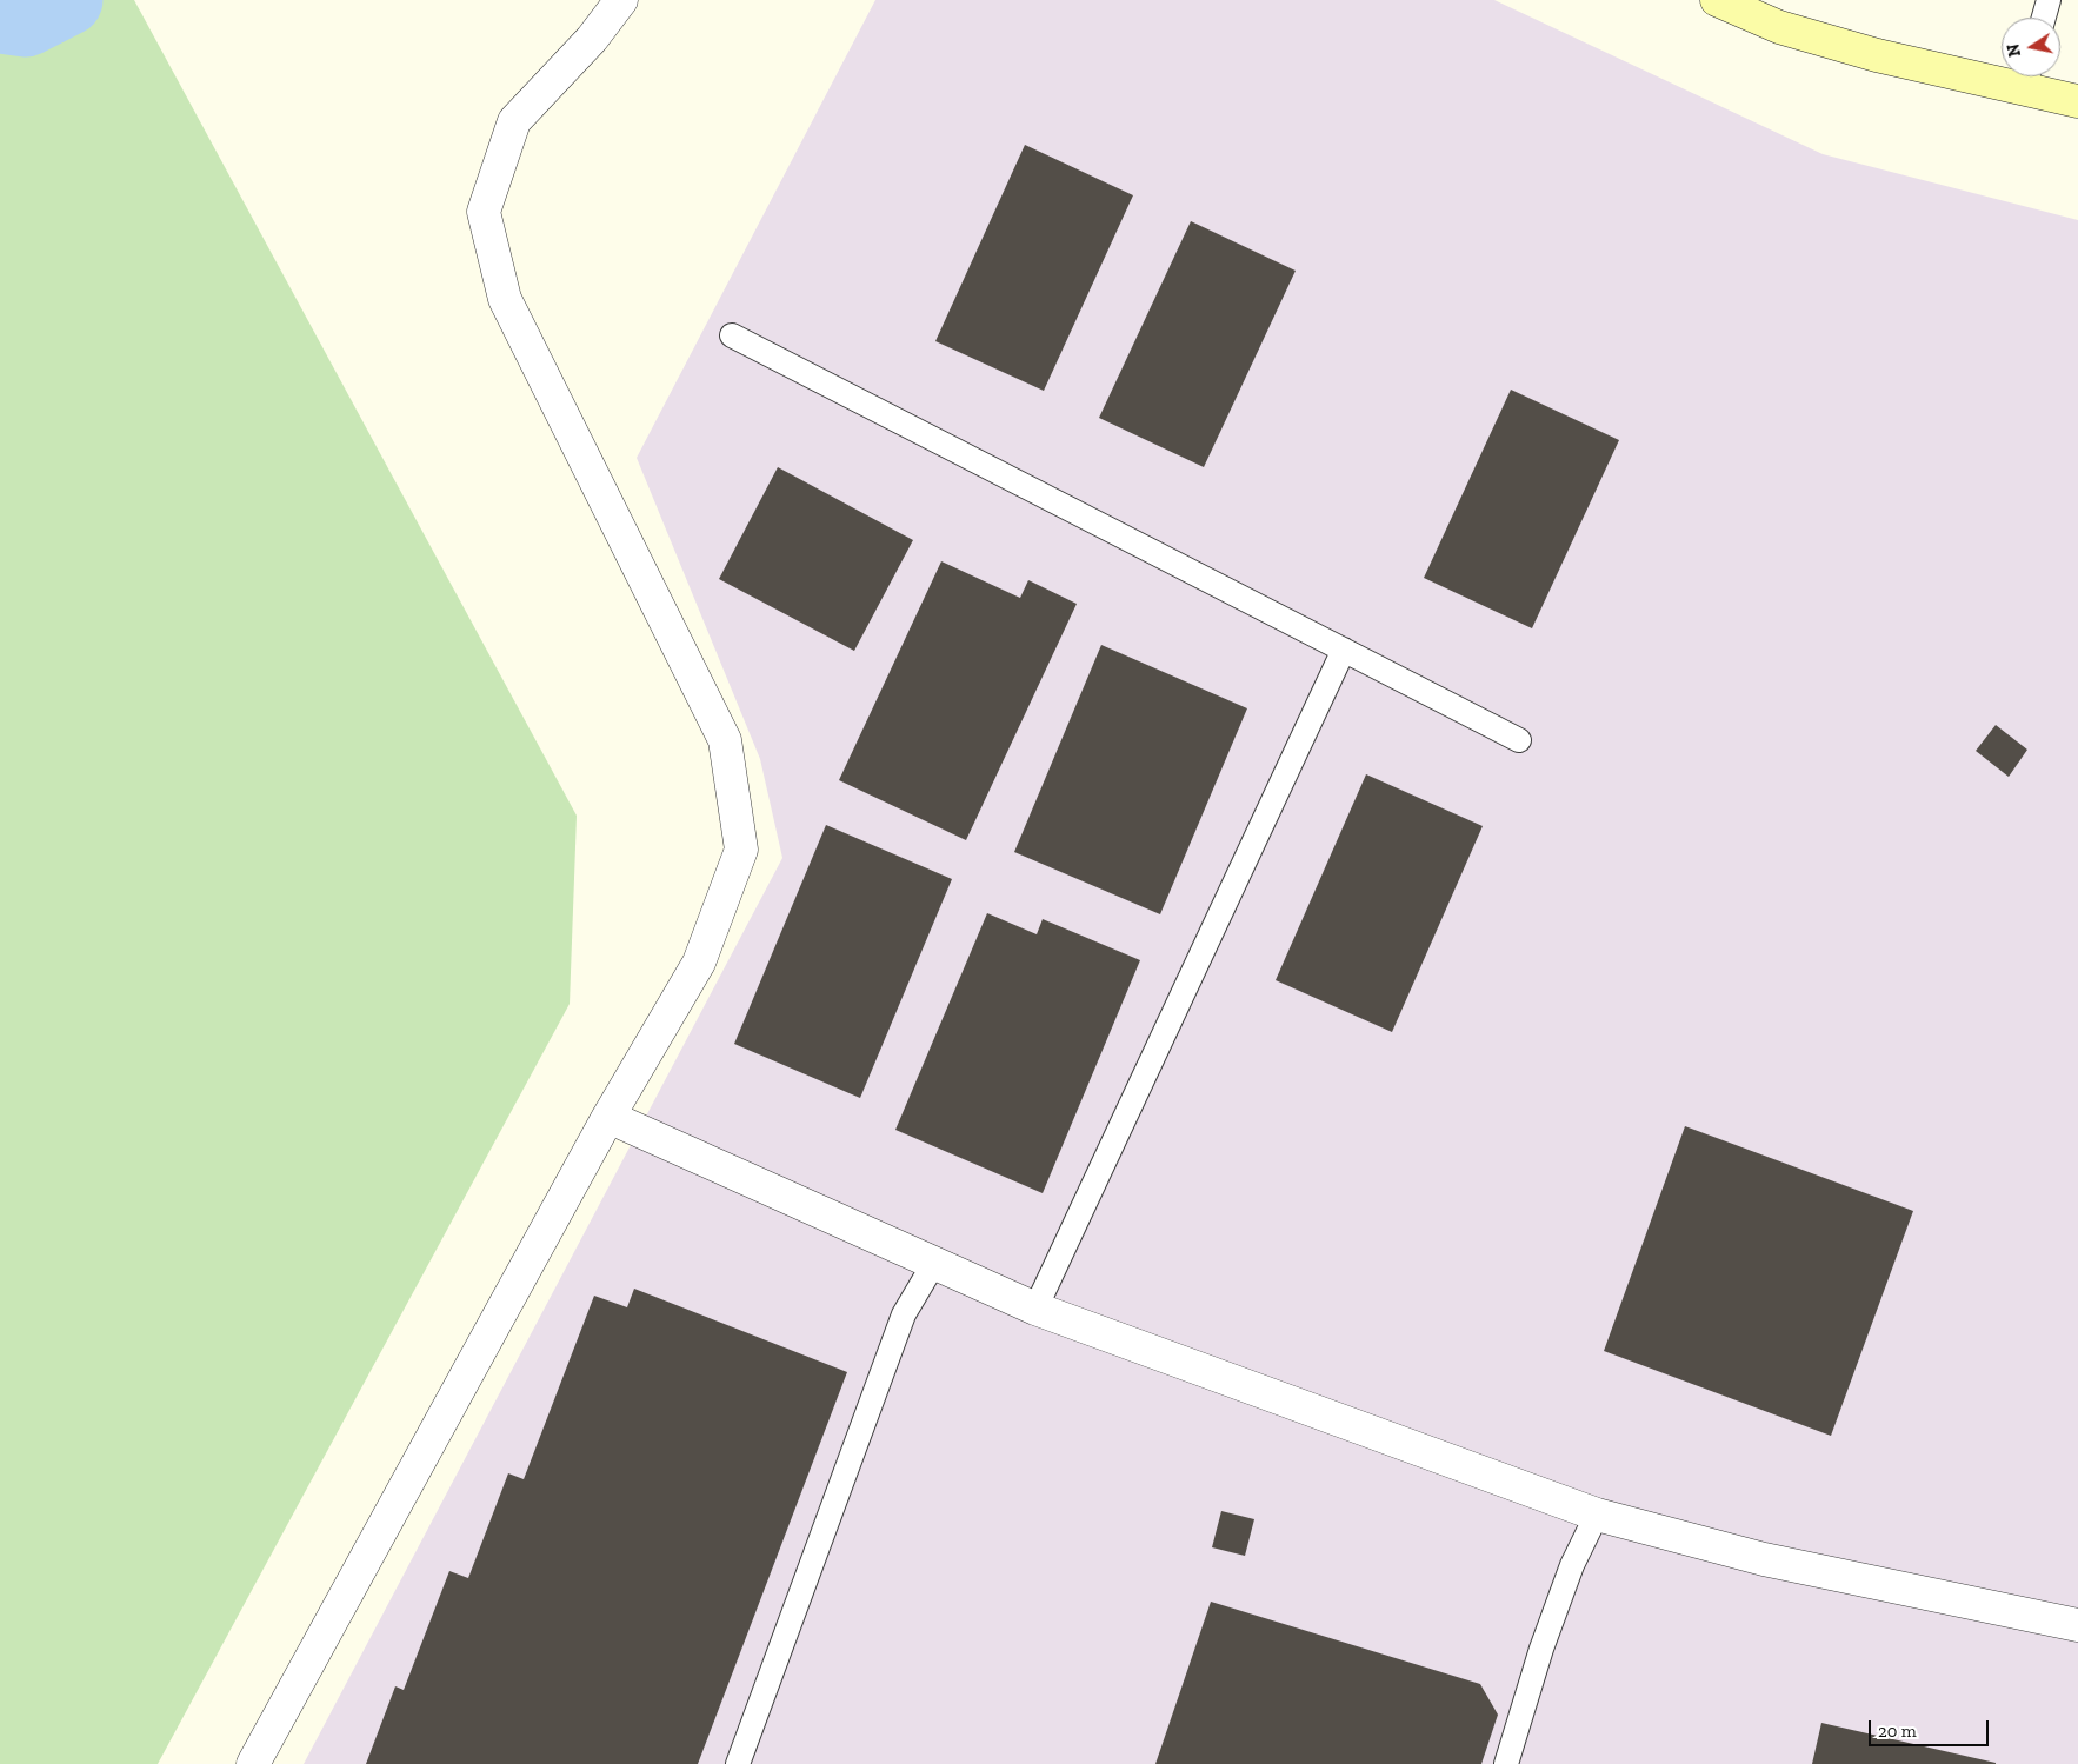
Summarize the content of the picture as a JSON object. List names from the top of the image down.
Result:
{
  "scale_bar": "20 m",
  "north": "left"
}
